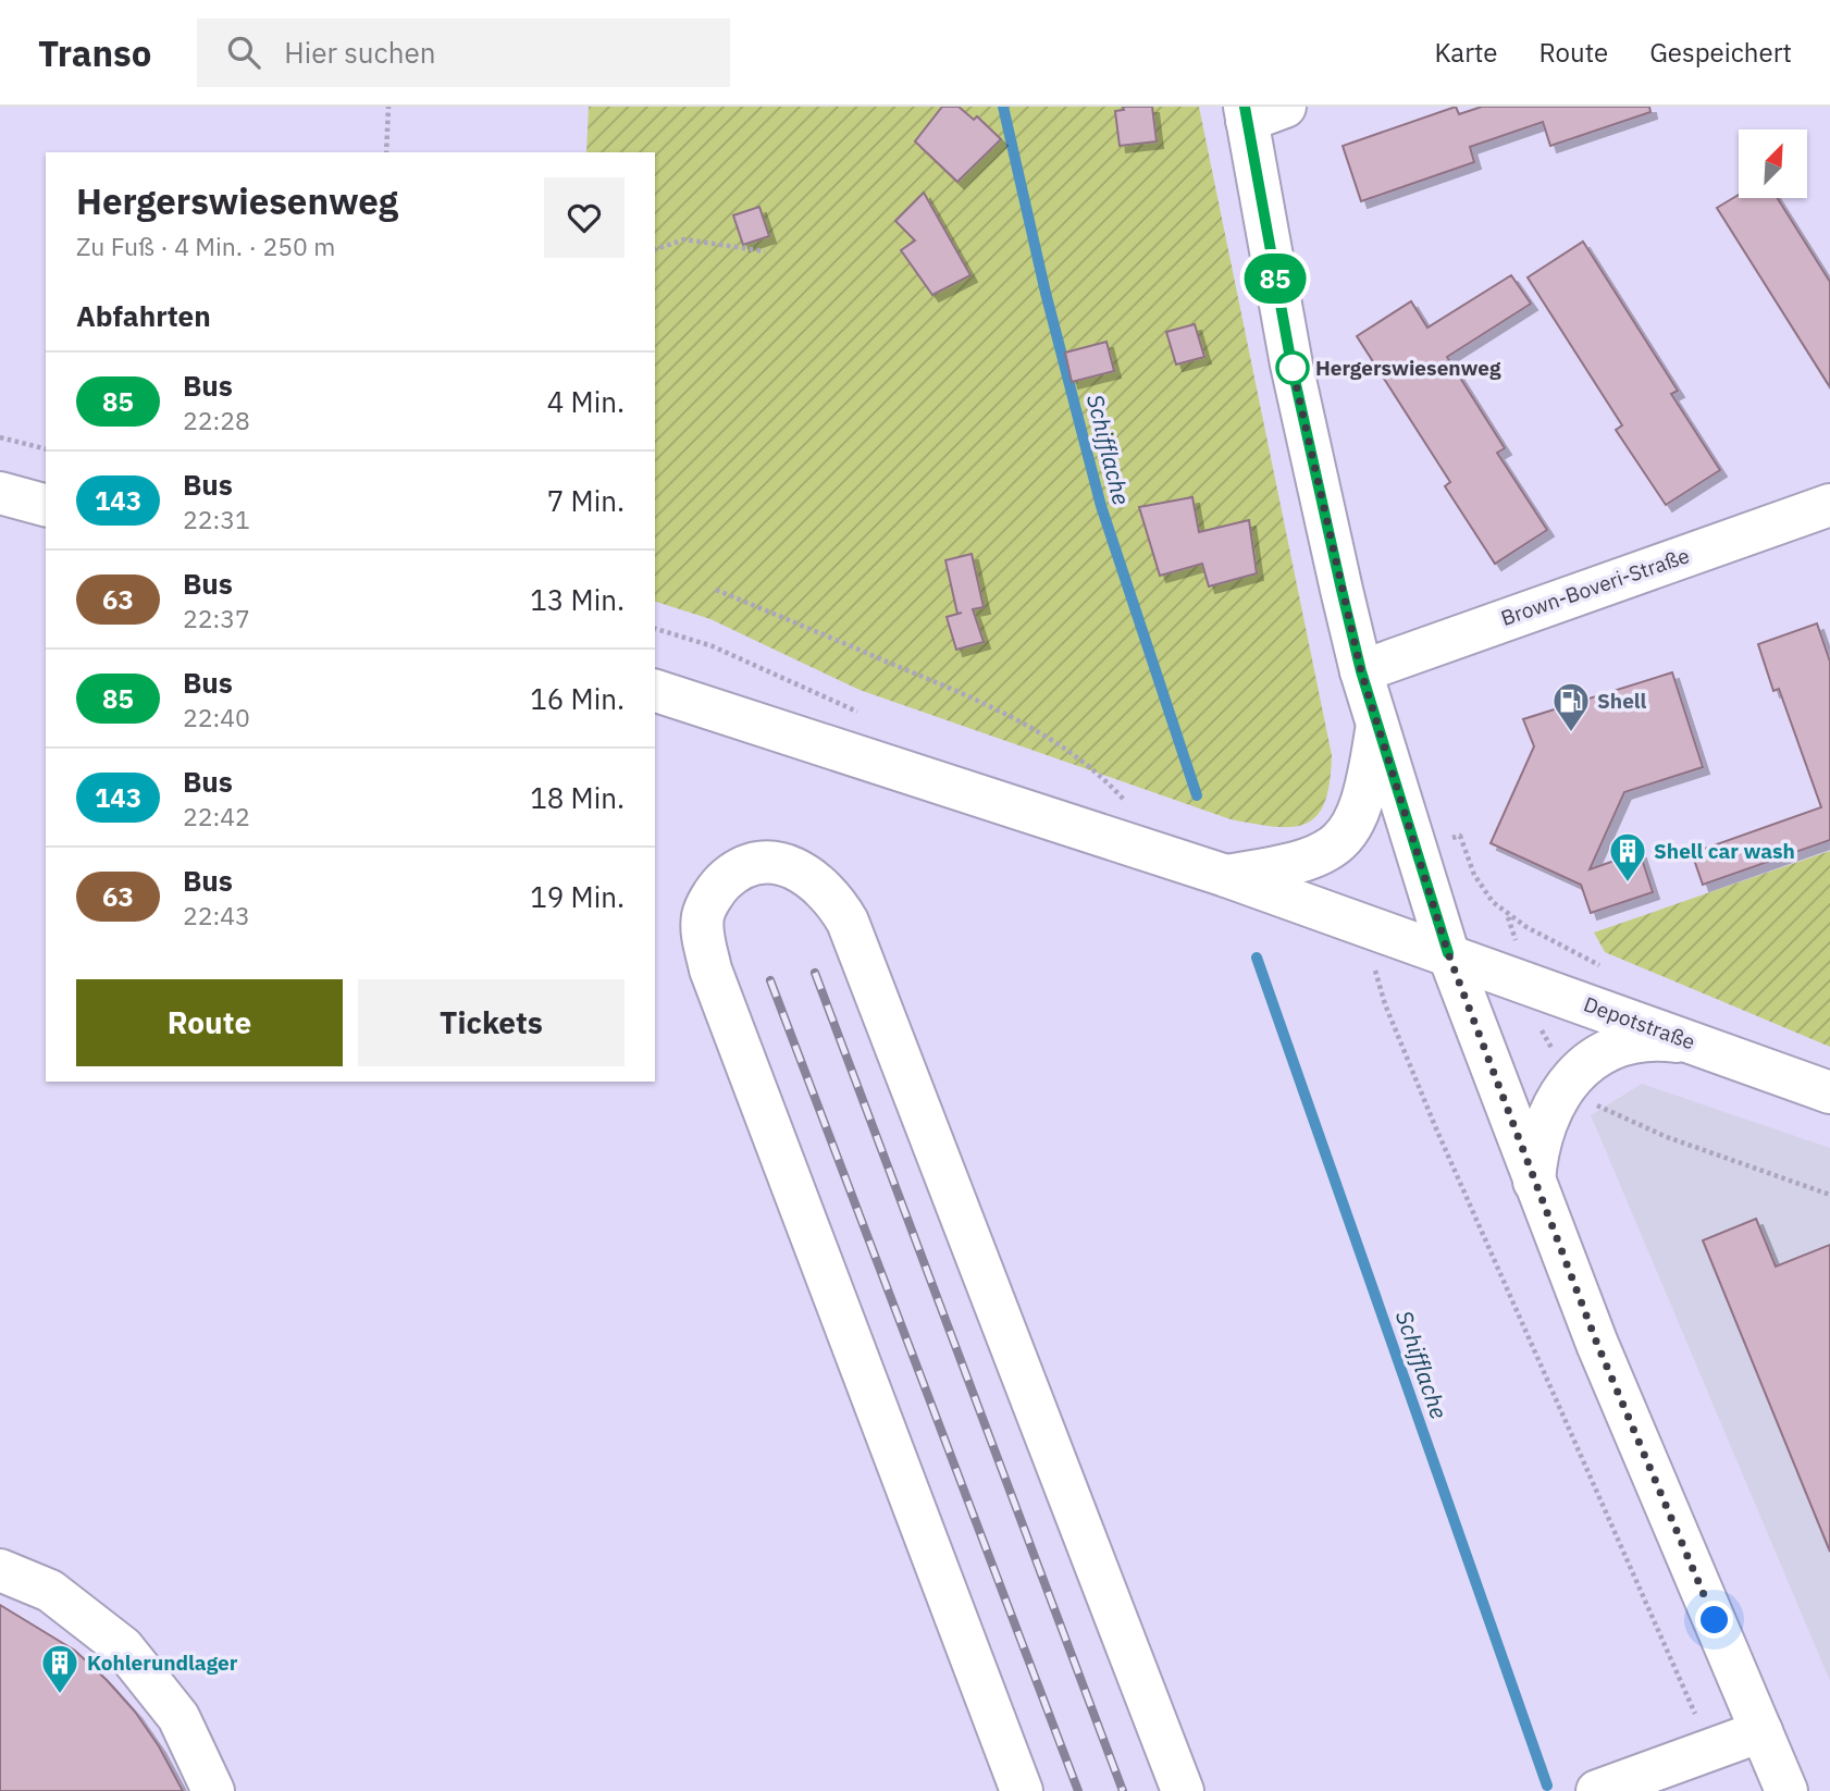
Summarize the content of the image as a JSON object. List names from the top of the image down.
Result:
{
  "streets": {
    "main road": ["Brown-Boveri-Straße", "Depotstraße"]
  },
  "water": ["Schifflache"],
  "places": {
    "other": ["Hergerswiesenweg"],
    "fuel station": ["Shell"],
    "building": ["Shell car wash", "Kohlerundlager"]
  },
  "lines": ["bus line 85"],
  "north": "top right",
  "page": {
    "header": "Transo",
    "search": "Hier suchen",
    "nav": ["Karte", "Route", "Gespeichert"],
    "on_map": "85",
    "heading": [
      ["Hergerswiesenweg", "Zu Fuß · 4 Min. · 250 m"],
      "Abfahrten"
    ],
    "list": [
      {
        "mark": "85",
        "name": "Bus",
        "note": "22:28",
        "value": "4 Min."
      },
      {
        "mark": "143",
        "name": "Bus",
        "note": "22:31",
        "value": "7 Min."
      },
      {
        "mark": "63",
        "name": "Bus",
        "note": "22:37",
        "value": "13 Min."
      },
      {
        "mark": "85",
        "name": "Bus",
        "note": "22:40",
        "value": "16 Min."
      },
      {
        "mark": "143",
        "name": "Bus",
        "note": "22:42",
        "value": "18 Min."
      },
      {
        "mark": "63",
        "name": "Bus",
        "note": "22:43",
        "value": "19 Min."
      }
    ],
    "buttons": ["Route", "Tickets"]
  }
}
